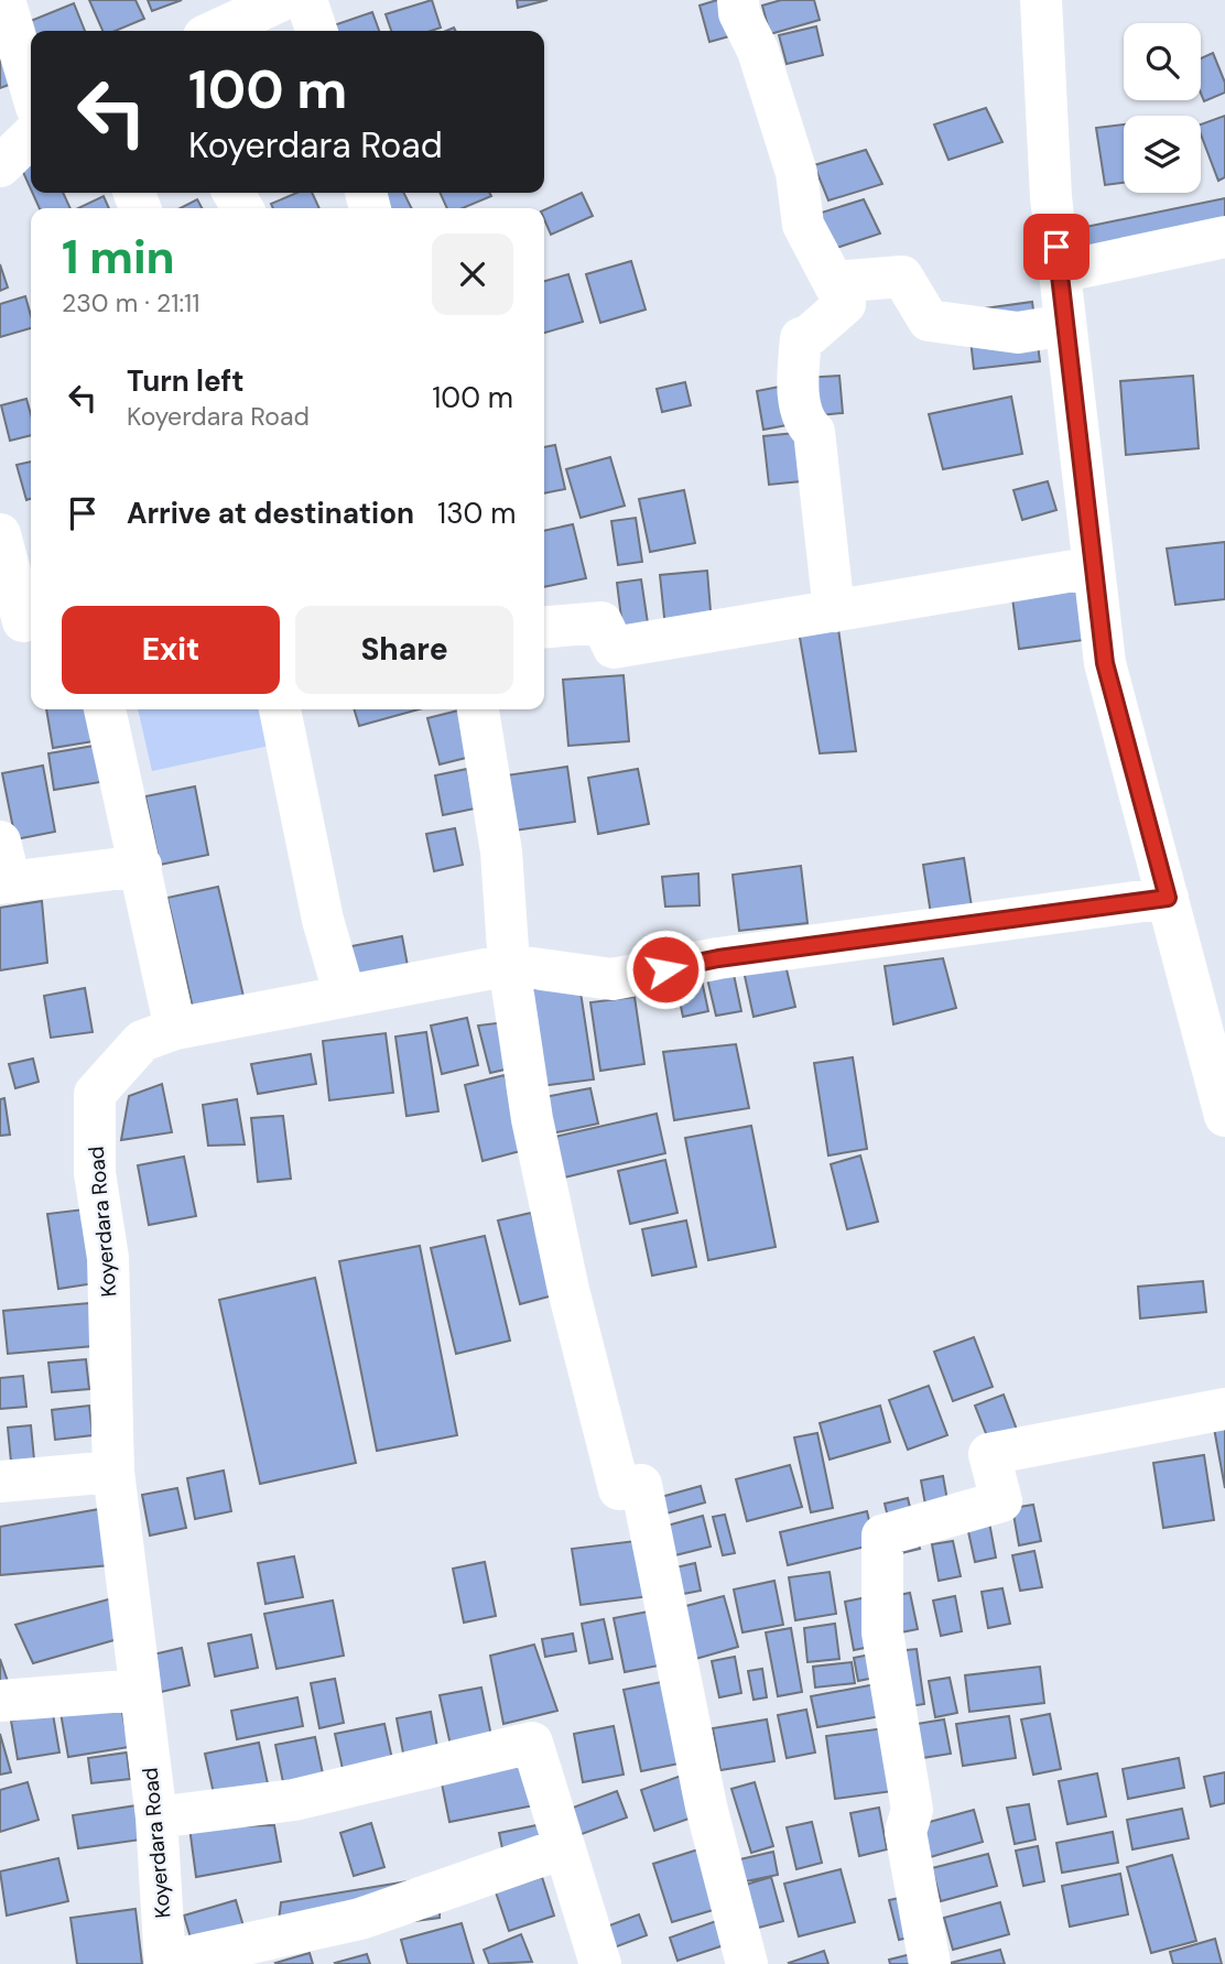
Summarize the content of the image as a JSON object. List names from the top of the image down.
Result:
{
  "streets": {
    "street": ["Koyerdara Road"]
  },
  "page": {
    "turn": ["100 m", "Koyerdara Road"],
    "heading": ["1 min", "230 m · 21:11"],
    "list": [
      {
        "name": "Turn left",
        "note": "Koyerdara Road",
        "value": "100 m"
      },
      {
        "name": "Arrive at destination",
        "value": "130 m"
      }
    ],
    "buttons": ["Exit", "Share"]
  }
}
